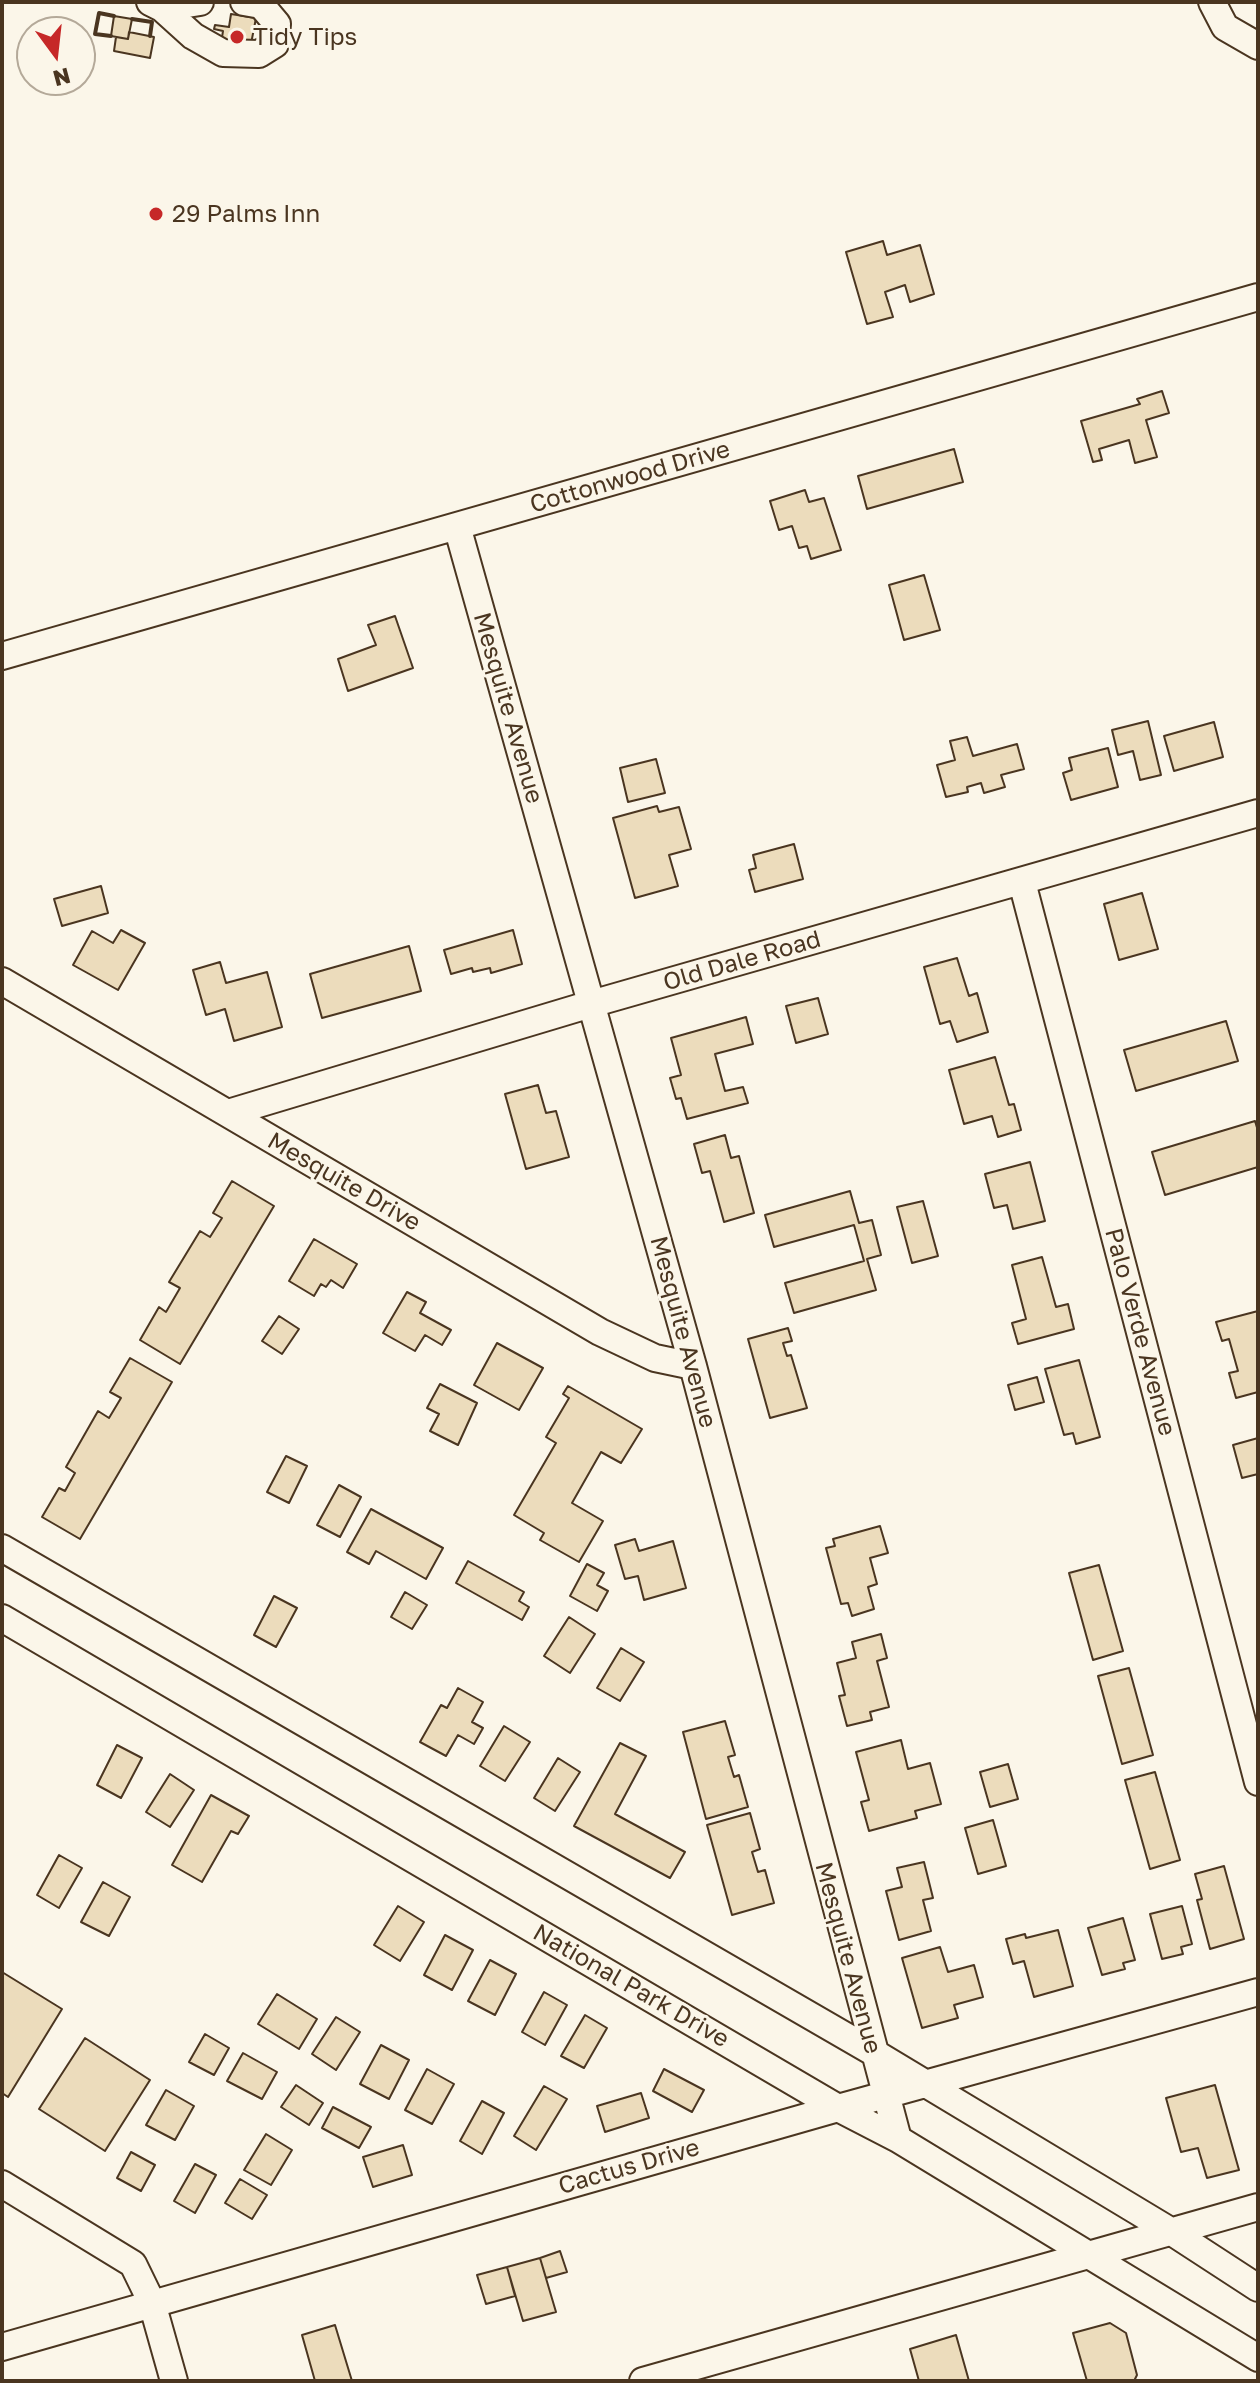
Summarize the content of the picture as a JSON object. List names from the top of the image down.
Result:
{
  "streets": {
    "street": [
      "Cottonwood Drive",
      "Mesquite Avenue",
      "Old Dale Road",
      "Mesquite Drive",
      "Palo Verde Avenue",
      "National Park Drive",
      "Cactus Drive"
    ]
  },
  "crossings": [
    ["Cottonwood Drive", "Mesquite Avenue"],
    ["Mesquite Avenue", "Old Dale Road"],
    ["Mesquite Avenue", "Mesquite Drive"],
    ["Mesquite Avenue", "National Park Drive"],
    ["Mesquite Avenue", "Cactus Drive"],
    ["Old Dale Road", "Mesquite Drive"],
    ["Old Dale Road", "Palo Verde Avenue"],
    ["National Park Drive", "Cactus Drive"]
  ],
  "places": ["Tidy Tips", "29 Palms Inn"],
  "north": "bottom"
}
